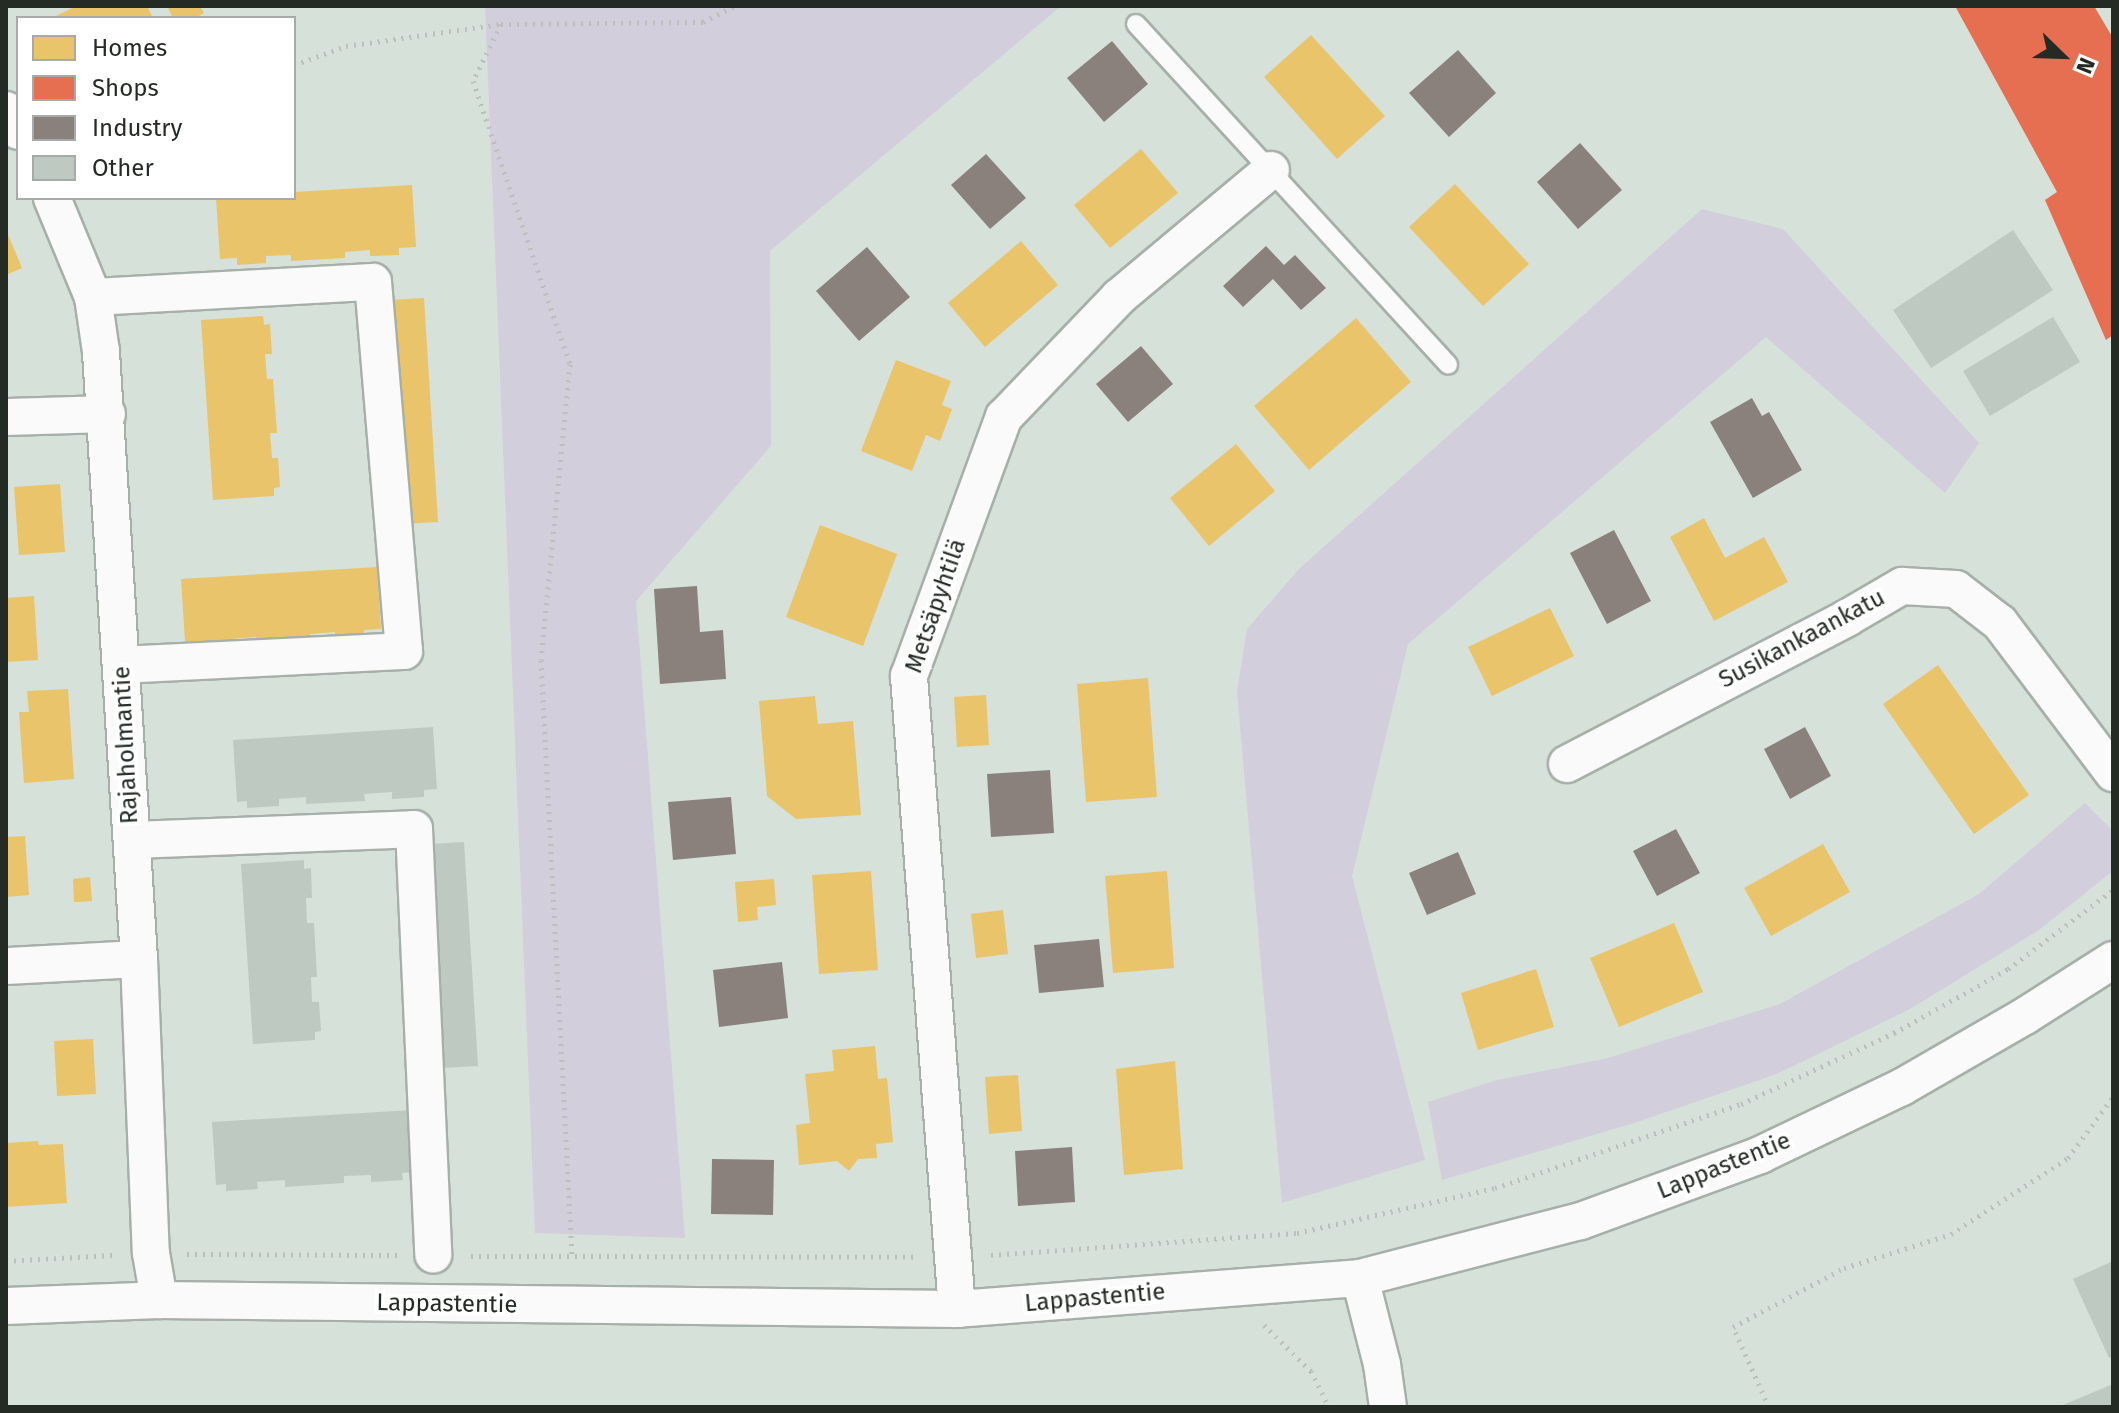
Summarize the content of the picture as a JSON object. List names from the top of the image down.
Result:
{
  "streets": {
    "street": [
      "Metsäpyhtilä",
      "Susikankaankatu",
      "Rajaholmantie",
      "Lappastentie"
    ]
  },
  "crossings": [
    ["Metsäpyhtilä", "Lappastentie"],
    ["Rajaholmantie", "Lappastentie"]
  ],
  "legend": [
    "Homes",
    "Shops",
    "Industry",
    "Other"
  ],
  "north": "bottom right"
}
